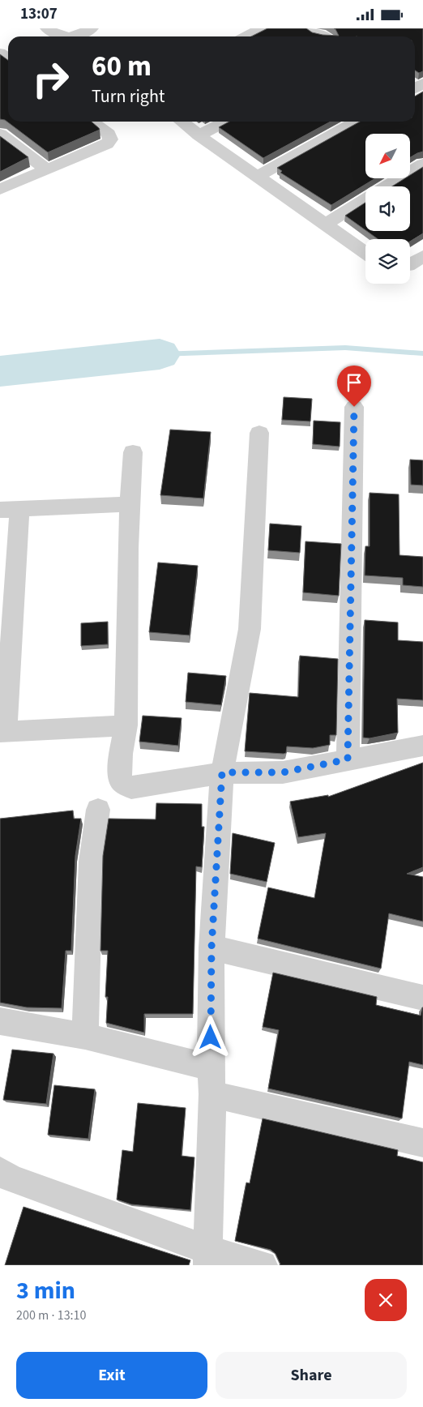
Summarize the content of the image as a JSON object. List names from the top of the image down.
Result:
{
  "north": "bottom left",
  "page": {
    "status": "13:07",
    "turn": ["60 m", "Turn right"],
    "heading": ["3 min", "200 m · 13:10"],
    "buttons": ["Exit", "Share"]
  }
}
